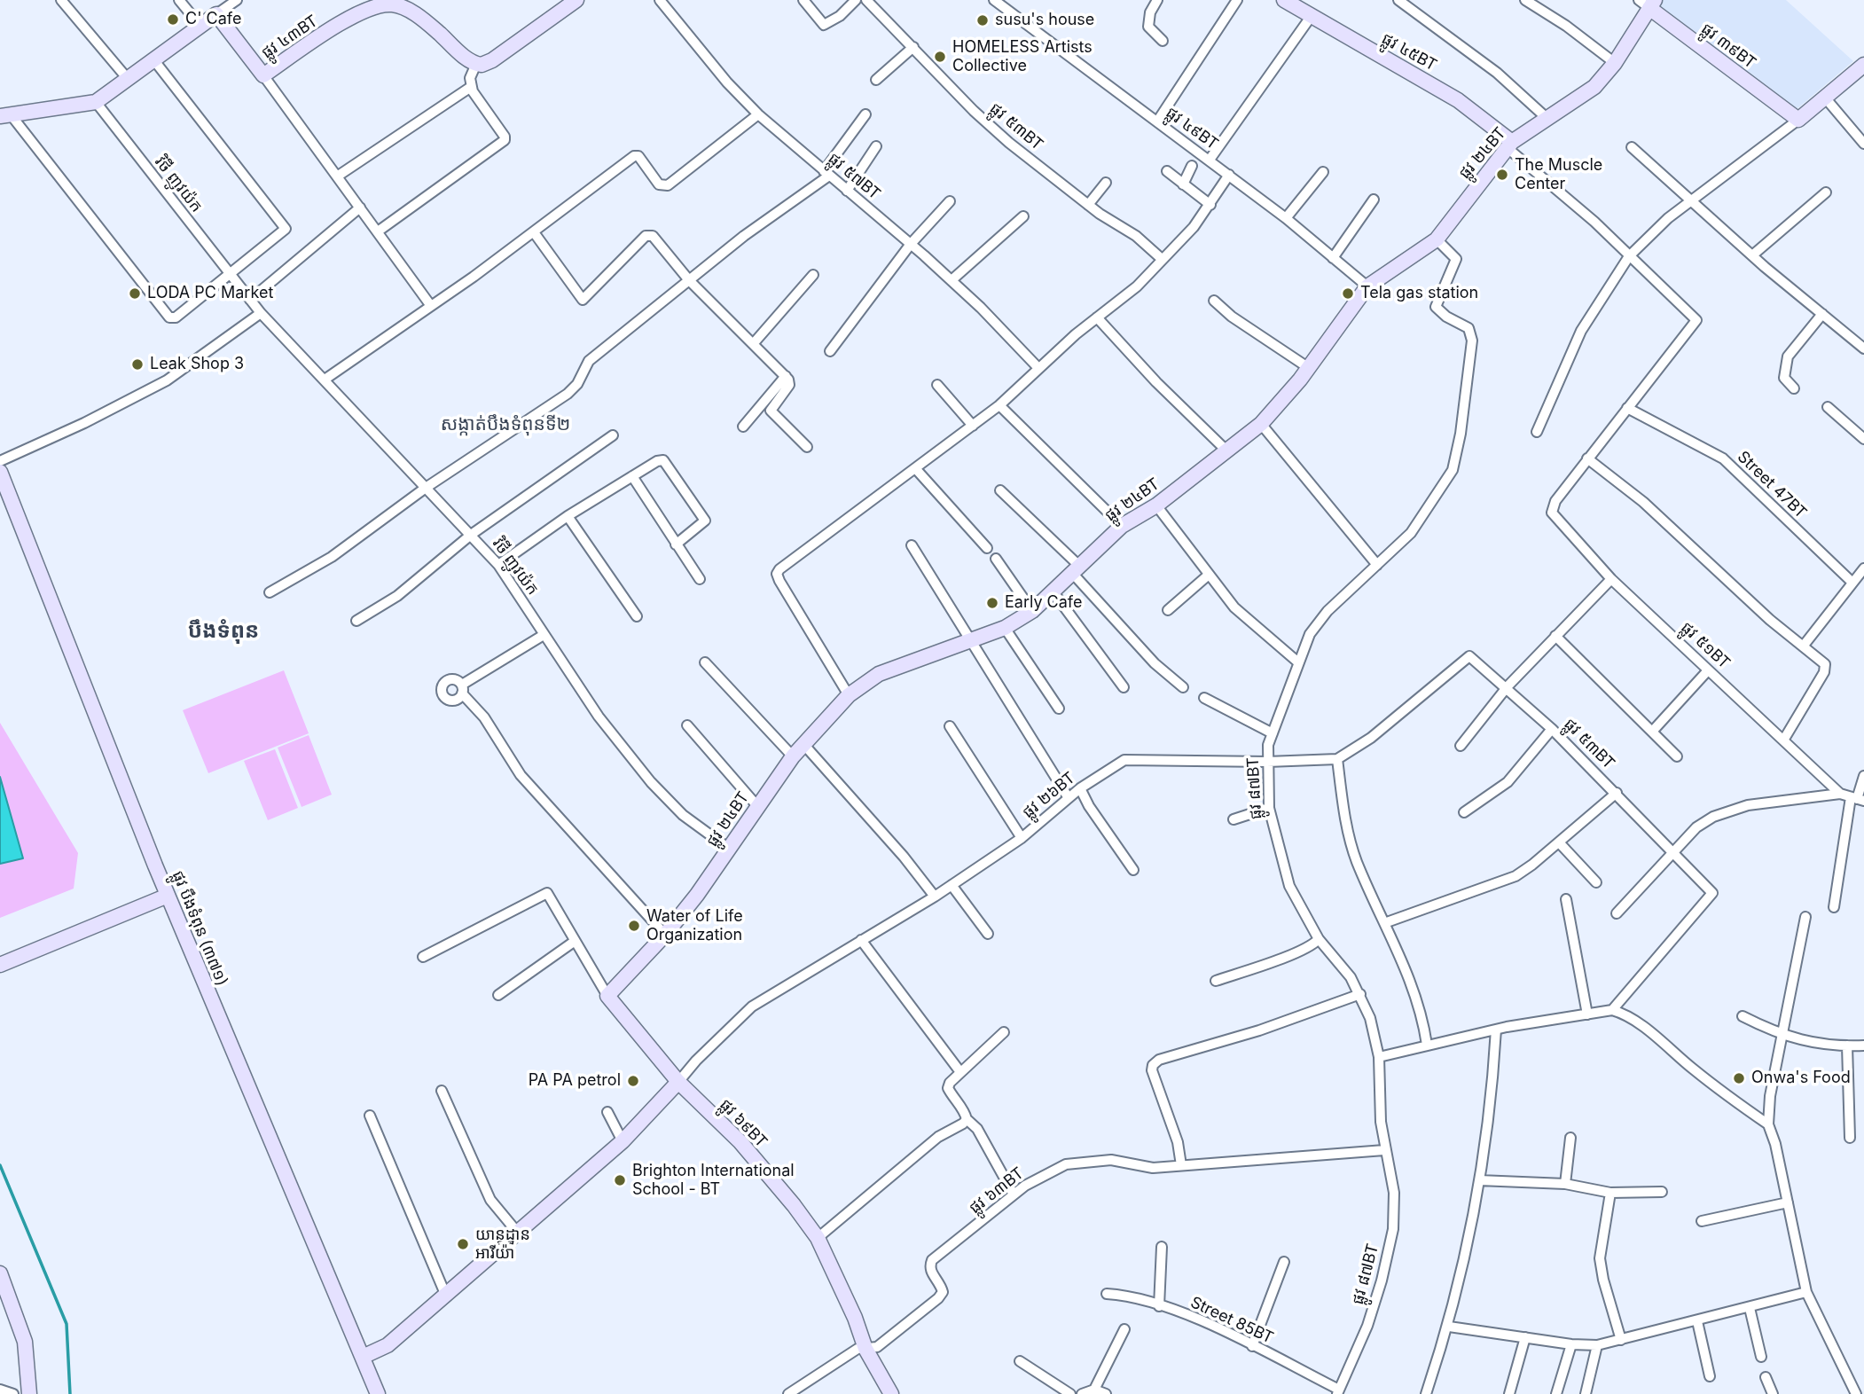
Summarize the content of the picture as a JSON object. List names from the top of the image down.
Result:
{
  "streets": {
    "street": [
      "ផ្លូវ ៤៣BT",
      "ផ្លូវ ៣៩BT",
      "ផ្លូវ ៤៥BT",
      "ផ្លូវ ៥៣BT",
      "ផ្លូវ ៤៩BT",
      "ផ្លូវ ២៤BT",
      "ផ្លូវ ៥៧BT",
      "វិថី ញូវយ៉ក",
      "Street 47BT",
      "ផ្លូវ ៥១BT",
      "ផ្លូវ ៨៧BT",
      "ផ្លូវ ២៦BT",
      "ផ្លូវ បឹងទំពុន (៣៧១)",
      "ផ្លូវ ៦៩BT",
      "ផ្លូវ ៦៣BT",
      "Street 85BT"
    ]
  },
  "crossings": [
    ["ផ្លូវ ៣៩BT", "ផ្លូវ ២៤BT"],
    ["ផ្លូវ ៤៥BT", "ផ្លូវ ២៤BT"],
    ["ផ្លូវ ៥៣BT", "ផ្លូវ ២៦BT"],
    ["ផ្លូវ ៤៩BT", "ផ្លូវ ២៤BT"],
    ["ផ្លូវ ២៤BT", "វិថី ញូវយ៉ក"],
    ["ផ្លូវ ២៤BT", "ផ្លូវ ៨៧BT"],
    ["ផ្លូវ ២៤BT", "ផ្លូវ ៦៩BT"],
    ["ផ្លូវ ៨៧BT", "ផ្លូវ ២៦BT"],
    ["ផ្លូវ ៨៧BT", "ផ្លូវ ៦៣BT"],
    ["ផ្លូវ ៨៧BT", "Street 85BT"],
    ["ផ្លូវ ២៦BT", "ផ្លូវ ៦៩BT"],
    ["ផ្លូវ ៦៩BT", "ផ្លូវ ៦៣BT"]
  ],
  "districts": ["សង្កាត់បឹងទំពុនទី២", "បឹងទំពុន"],
  "places": [
    "C' Cafe",
    "susu's house",
    "HOMELESS Artists Collective",
    "The Muscle Center",
    "LODA PC Market",
    "Tela gas station",
    "Leak Shop 3",
    "Early Cafe",
    "Water of Life Organization",
    "Onwa's Food",
    "PA PA petrol",
    "Brighton International School - BT",
    "យាន្ដដ្ឋាន អារីយ៉ា"
  ]
}
